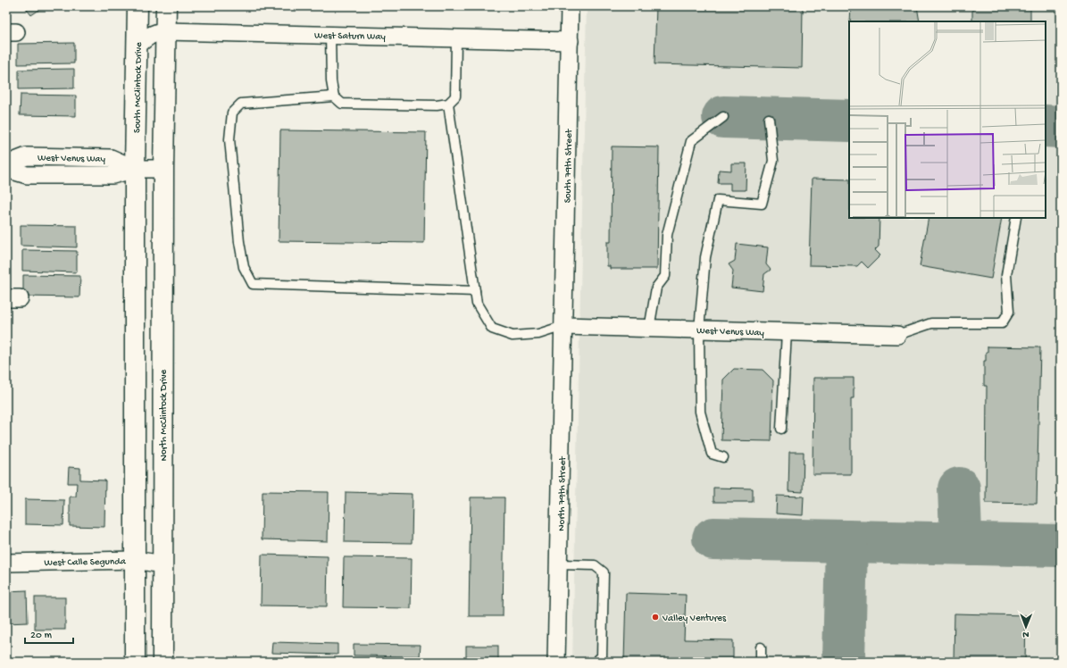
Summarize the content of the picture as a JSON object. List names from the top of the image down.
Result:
{
  "streets": {
    "main road": ["South McClintock Drive", "North McClintock Drive"],
    "street": [
      "West Saturn Way",
      "West Venus Way",
      "South 79th Street",
      "North 79th Street",
      "West Calle Segunda"
    ]
  },
  "crossings": [
    ["West Saturn Way", "South McClintock Drive"],
    ["West Saturn Way", "South 79th Street"],
    ["South McClintock Drive", "West Venus Way"],
    ["West Venus Way", "South 79th Street"],
    ["West Venus Way", "North McClintock Drive"],
    ["West Venus Way", "North 79th Street"],
    ["South 79th Street", "North 79th Street"],
    ["North McClintock Drive", "West Calle Segunda"]
  ],
  "places": ["Valley Ventures"],
  "scale_bar": "20 m",
  "north": "bottom"
}
